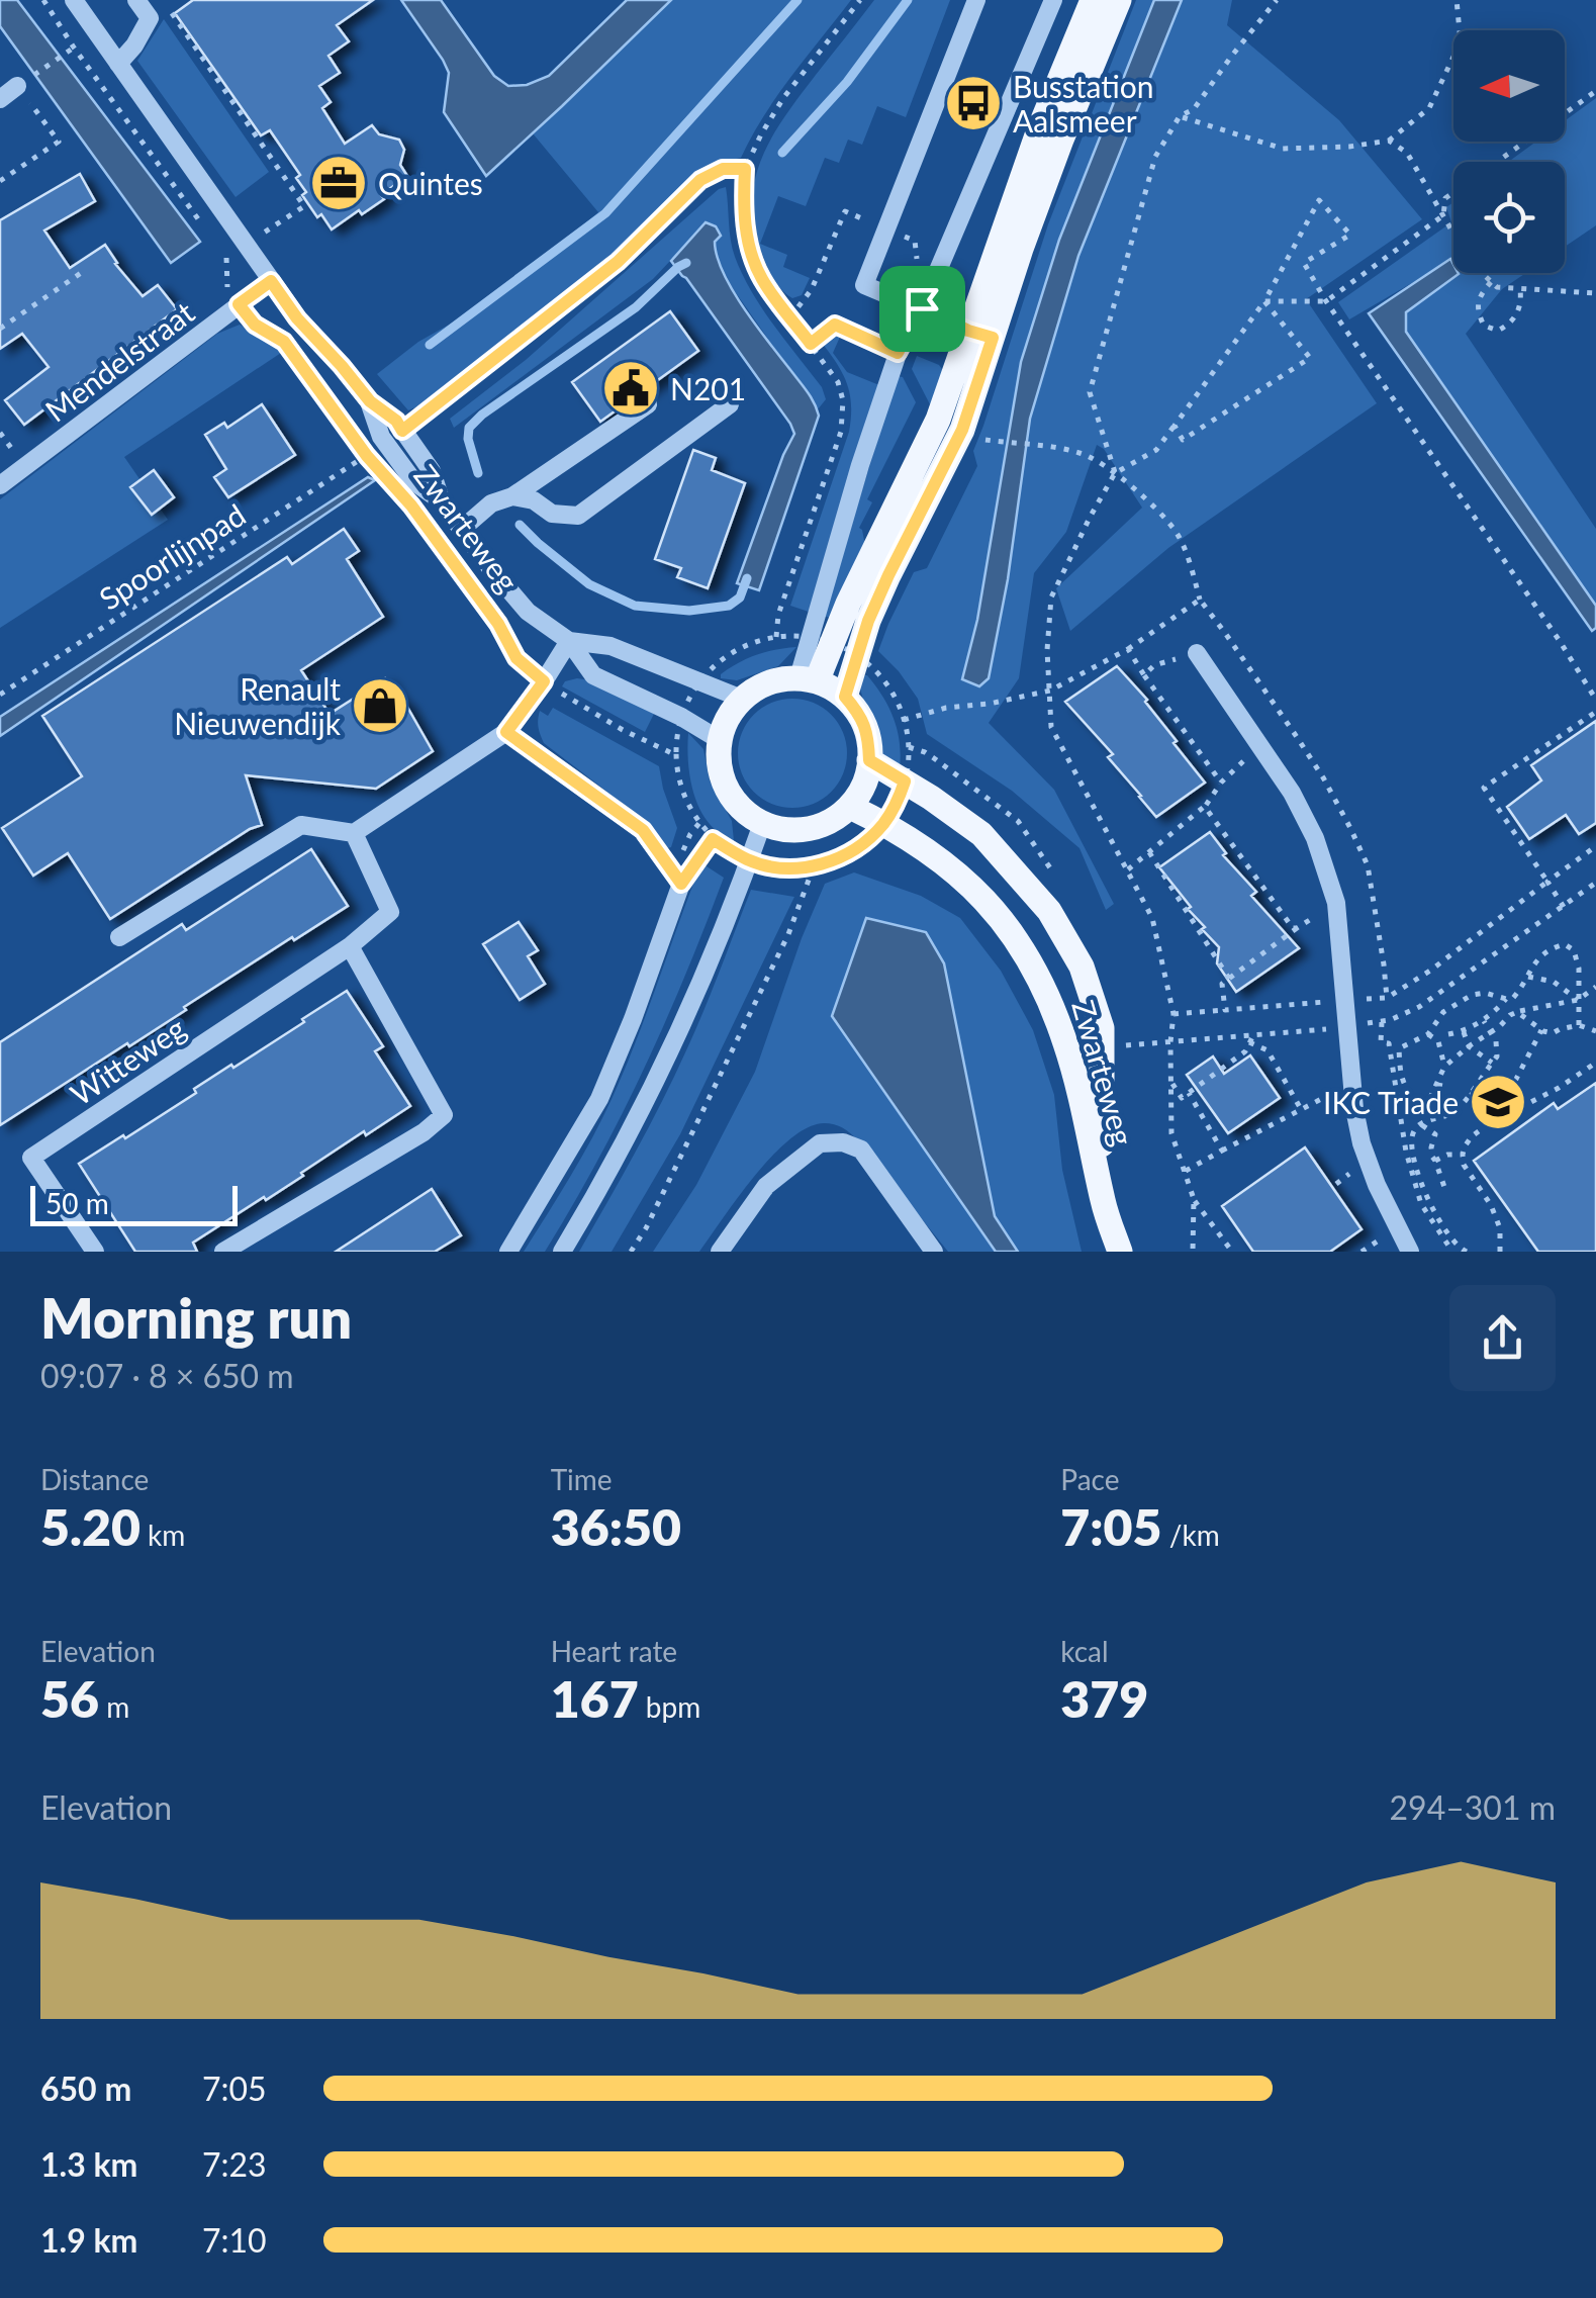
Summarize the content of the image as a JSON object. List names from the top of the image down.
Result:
{
  "streets": {
    "main road": ["Zwarteweg"],
    "street": ["Mendelstraat", "Witteweg"],
    "path": ["Spoorlijnpad"]
  },
  "crossings": [
    ["Mendelstraat", "Zwarteweg"],
    ["Mendelstraat", "Spoorlijnpad"]
  ],
  "places": {
    "bus stop": ["Busstation Aalsmeer"],
    "office": ["Quintes"],
    "public building": ["N201"],
    "shop": ["Renault Nieuwendijk"],
    "school or university": ["IKC Triade"]
  },
  "scale_bar": "50 m",
  "north": "left",
  "page": {
    "scale": "50 m",
    "heading": ["Morning run", "09:07 · 8 × 650 m"],
    "stats": [
      ["Distance", "5.20 km"],
      ["Time", "36:50"],
      ["Pace", "7:05 /km"],
      ["Elevation", "56 m"],
      ["Heart rate", "167 bpm"],
      ["kcal", "379"]
    ],
    "chart": ["Elevation", "294–301 m"],
    "list": [
      {
        "name": "650 m",
        "note": "7:05"
      },
      {
        "name": "1.3 km",
        "note": "7:23"
      },
      {
        "name": "1.9 km",
        "note": "7:10"
      }
    ]
  }
}
